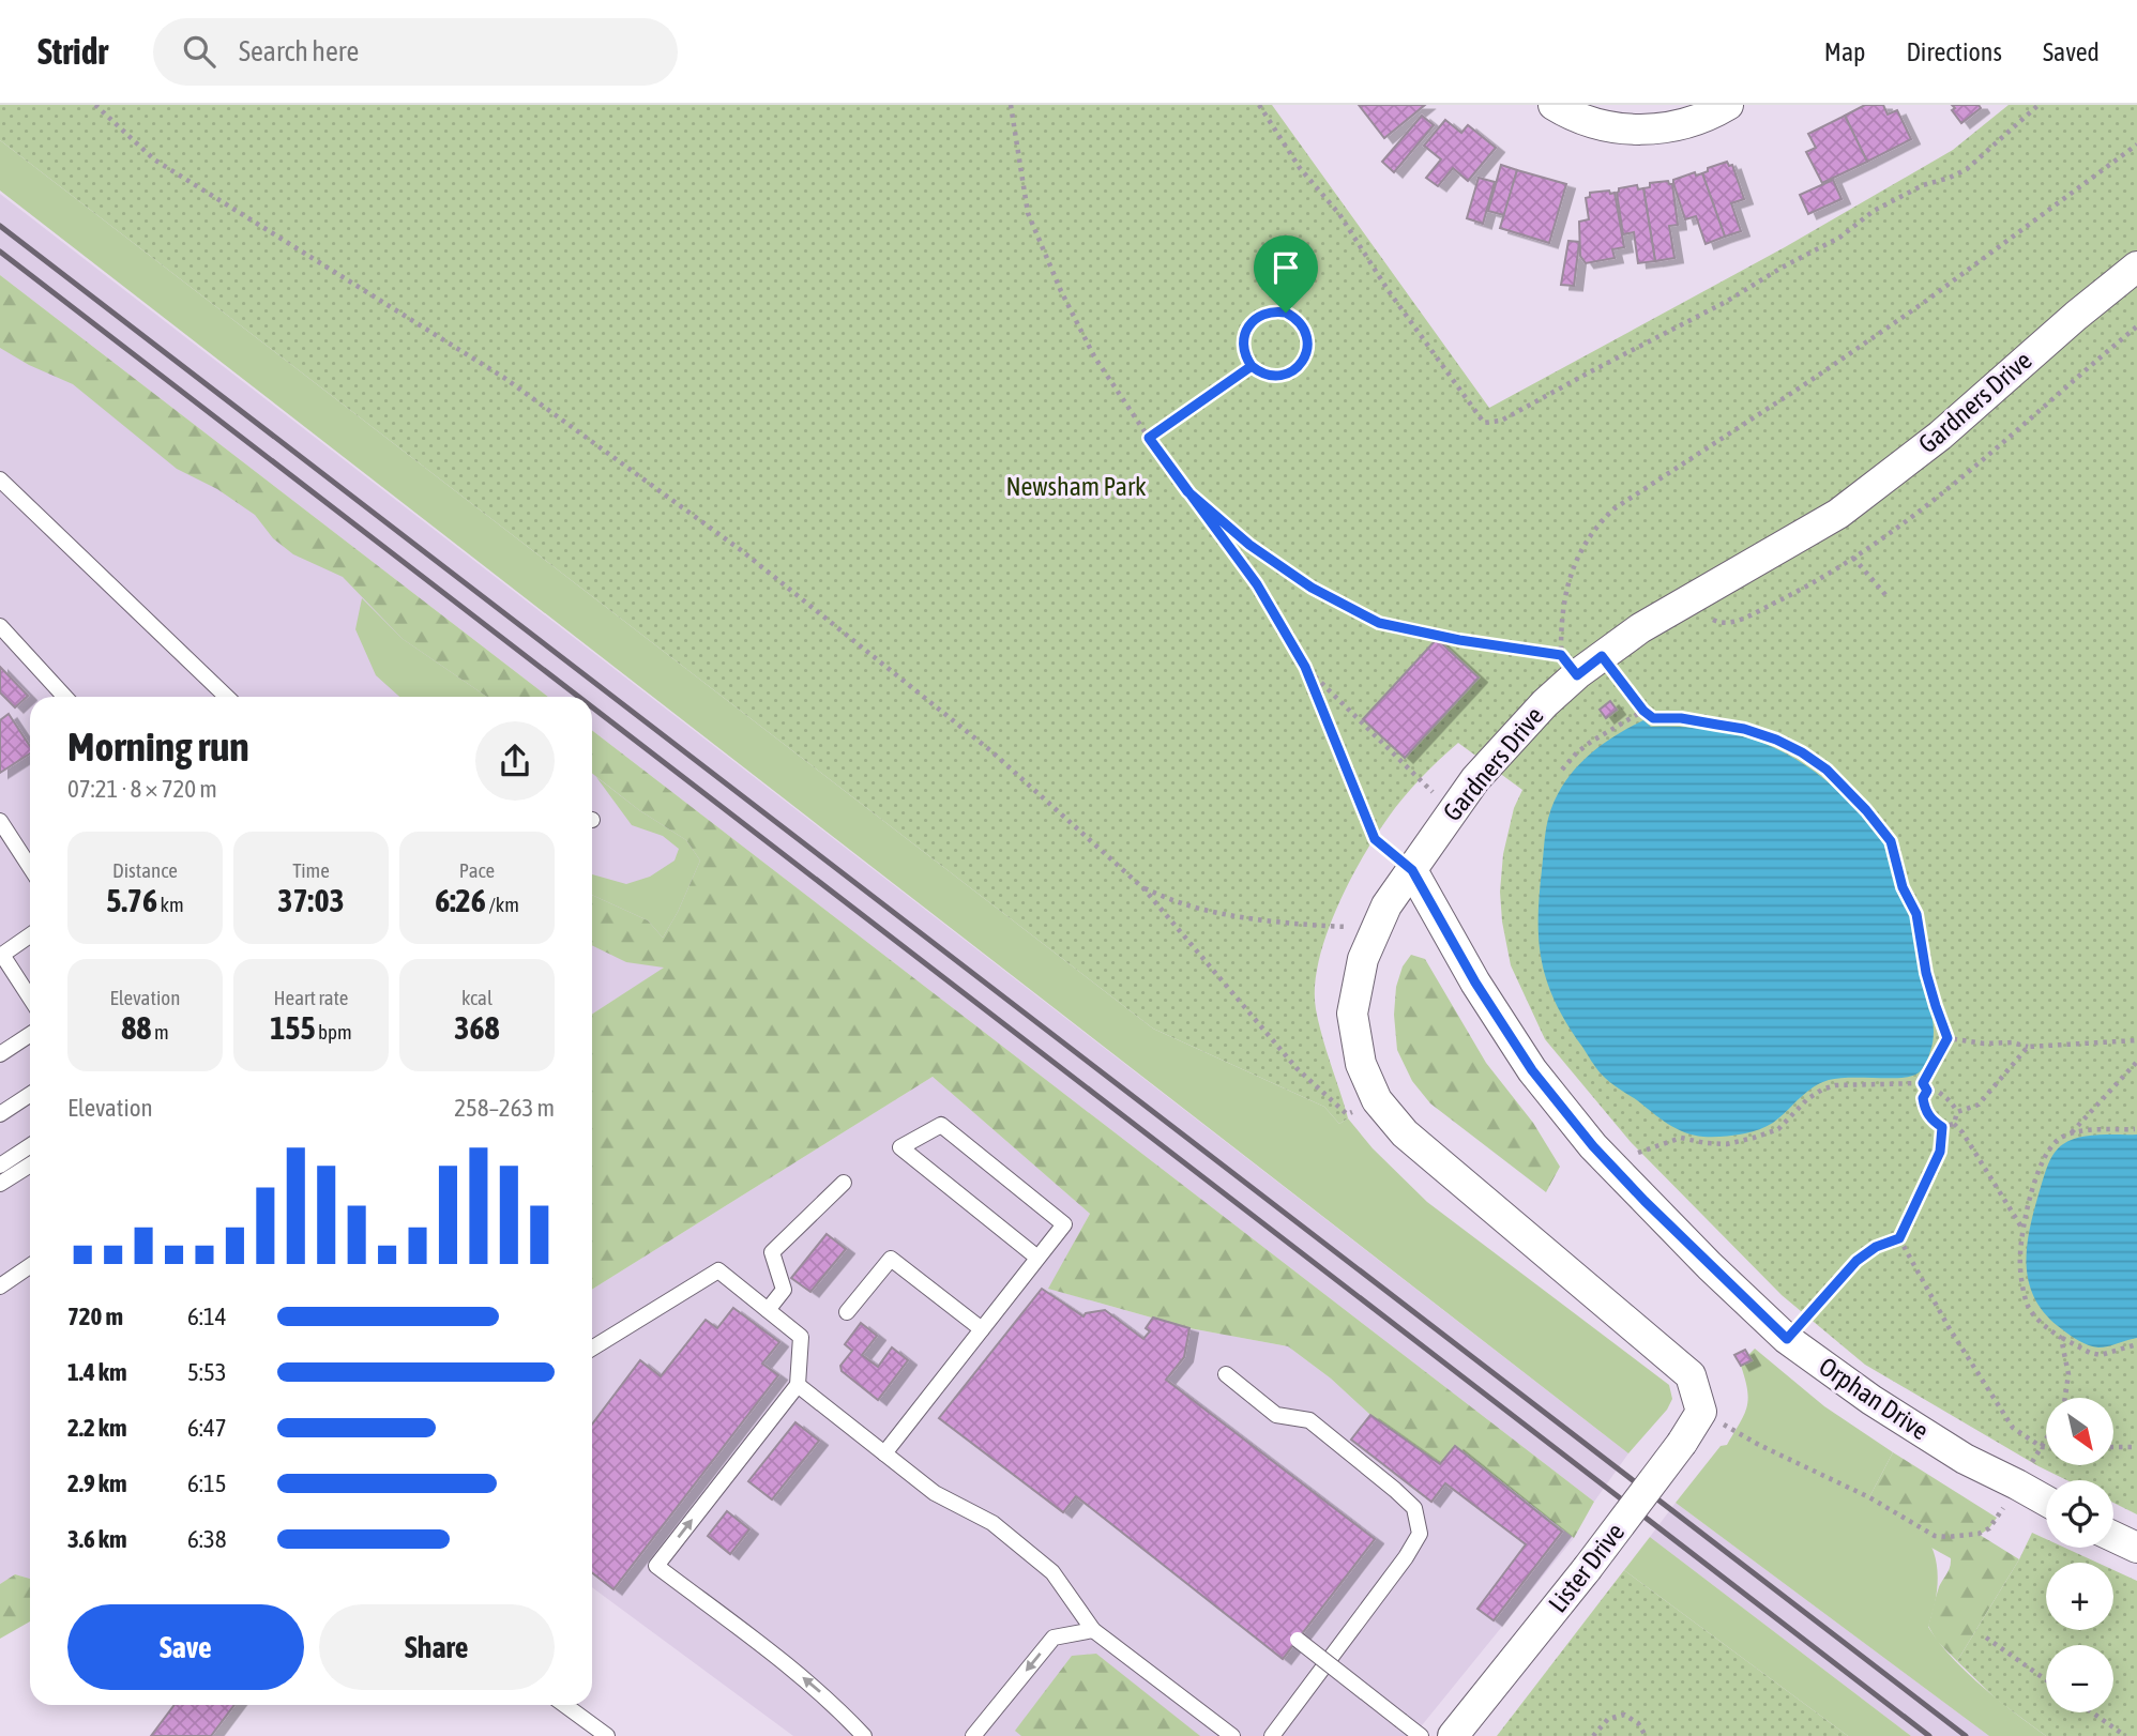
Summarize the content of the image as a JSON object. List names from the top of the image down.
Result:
{
  "streets": {
    "street": ["Gardners Drive", "Orphan Drive", "Lister Drive"]
  },
  "crossings": [
    ["Gardners Drive", "Orphan Drive"],
    ["Gardners Drive", "Lister Drive"]
  ],
  "parks": ["Newsham Park"],
  "north": "bottom right",
  "page": {
    "header": "Stridr",
    "search": "Search here",
    "nav": ["Map", "Directions", "Saved"],
    "heading": ["Morning run", "07:21 · 8 × 720 m"],
    "stats": [
      ["Distance", "5.76 km"],
      ["Time", "37:03"],
      ["Pace", "6:26 /km"],
      ["Elevation", "88 m"],
      ["Heart rate", "155 bpm"],
      ["kcal", "368"]
    ],
    "chart": ["Elevation", "258–263 m"],
    "list": [
      {
        "name": "720 m",
        "note": "6:14"
      },
      {
        "name": "1.4 km",
        "note": "5:53"
      },
      {
        "name": "2.2 km",
        "note": "6:47"
      },
      {
        "name": "2.9 km",
        "note": "6:15"
      },
      {
        "name": "3.6 km",
        "note": "6:38"
      }
    ],
    "map_buttons": ["+", "−"],
    "buttons": ["Save", "Share"]
  }
}
